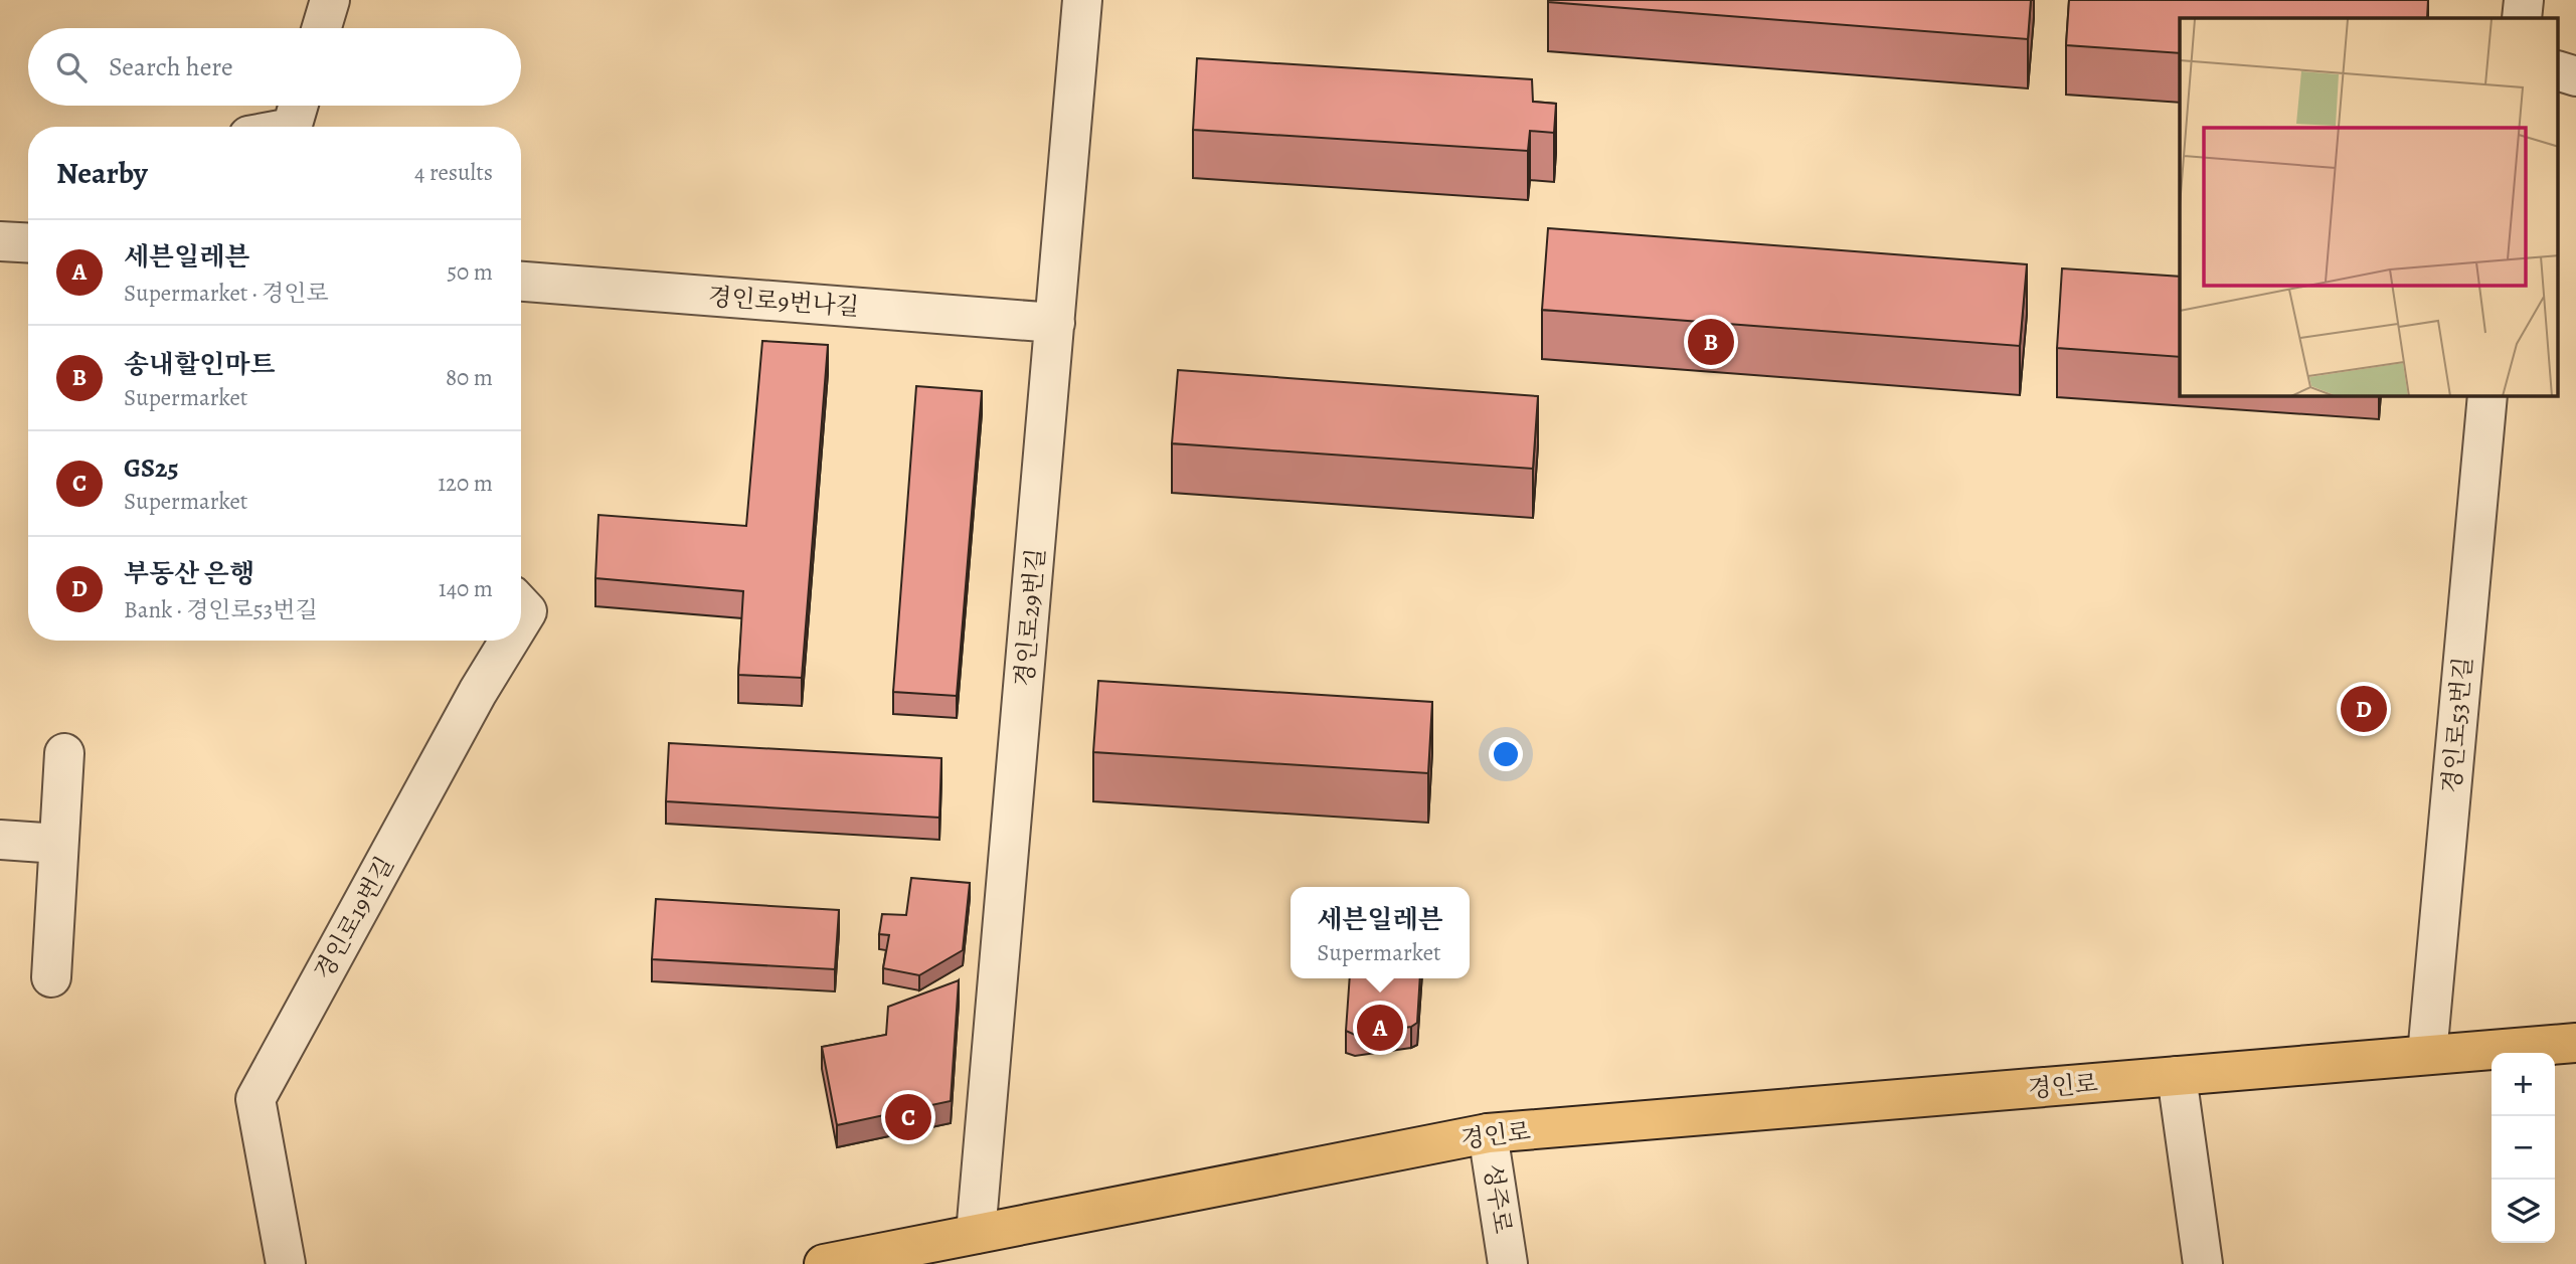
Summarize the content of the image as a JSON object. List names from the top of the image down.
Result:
{
  "streets": {
    "main road": ["경인로"],
    "street": [
      "경인로9번나길",
      "경인로29번길",
      "경인로53번길",
      "경인로19번길",
      "성주로"
    ]
  },
  "crossings": [
    ["경인로9번나길", "경인로29번길"],
    ["경인로29번길", "경인로"],
    ["경인로53번길", "경인로"],
    ["경인로", "성주로"]
  ],
  "page": {
    "search": "Search here",
    "heading": ["Nearby", "4 results"],
    "list": [
      {
        "mark": "A",
        "name": "세븐일레븐",
        "note": "Supermarket · 경인로",
        "value": "50 m"
      },
      {
        "mark": "B",
        "name": "송내할인마트",
        "note": "Supermarket",
        "value": "80 m"
      },
      {
        "mark": "C",
        "name": "GS25",
        "note": "Supermarket",
        "value": "120 m"
      },
      {
        "mark": "D",
        "name": "부동산 은행",
        "note": "Bank · 경인로53번길",
        "value": "140 m"
      }
    ],
    "pins": [
      "B",
      "D",
      "A",
      "C"
    ],
    "popup": ["세븐일레븐", "Supermarket"],
    "map_buttons": ["+", "−"]
  }
}
